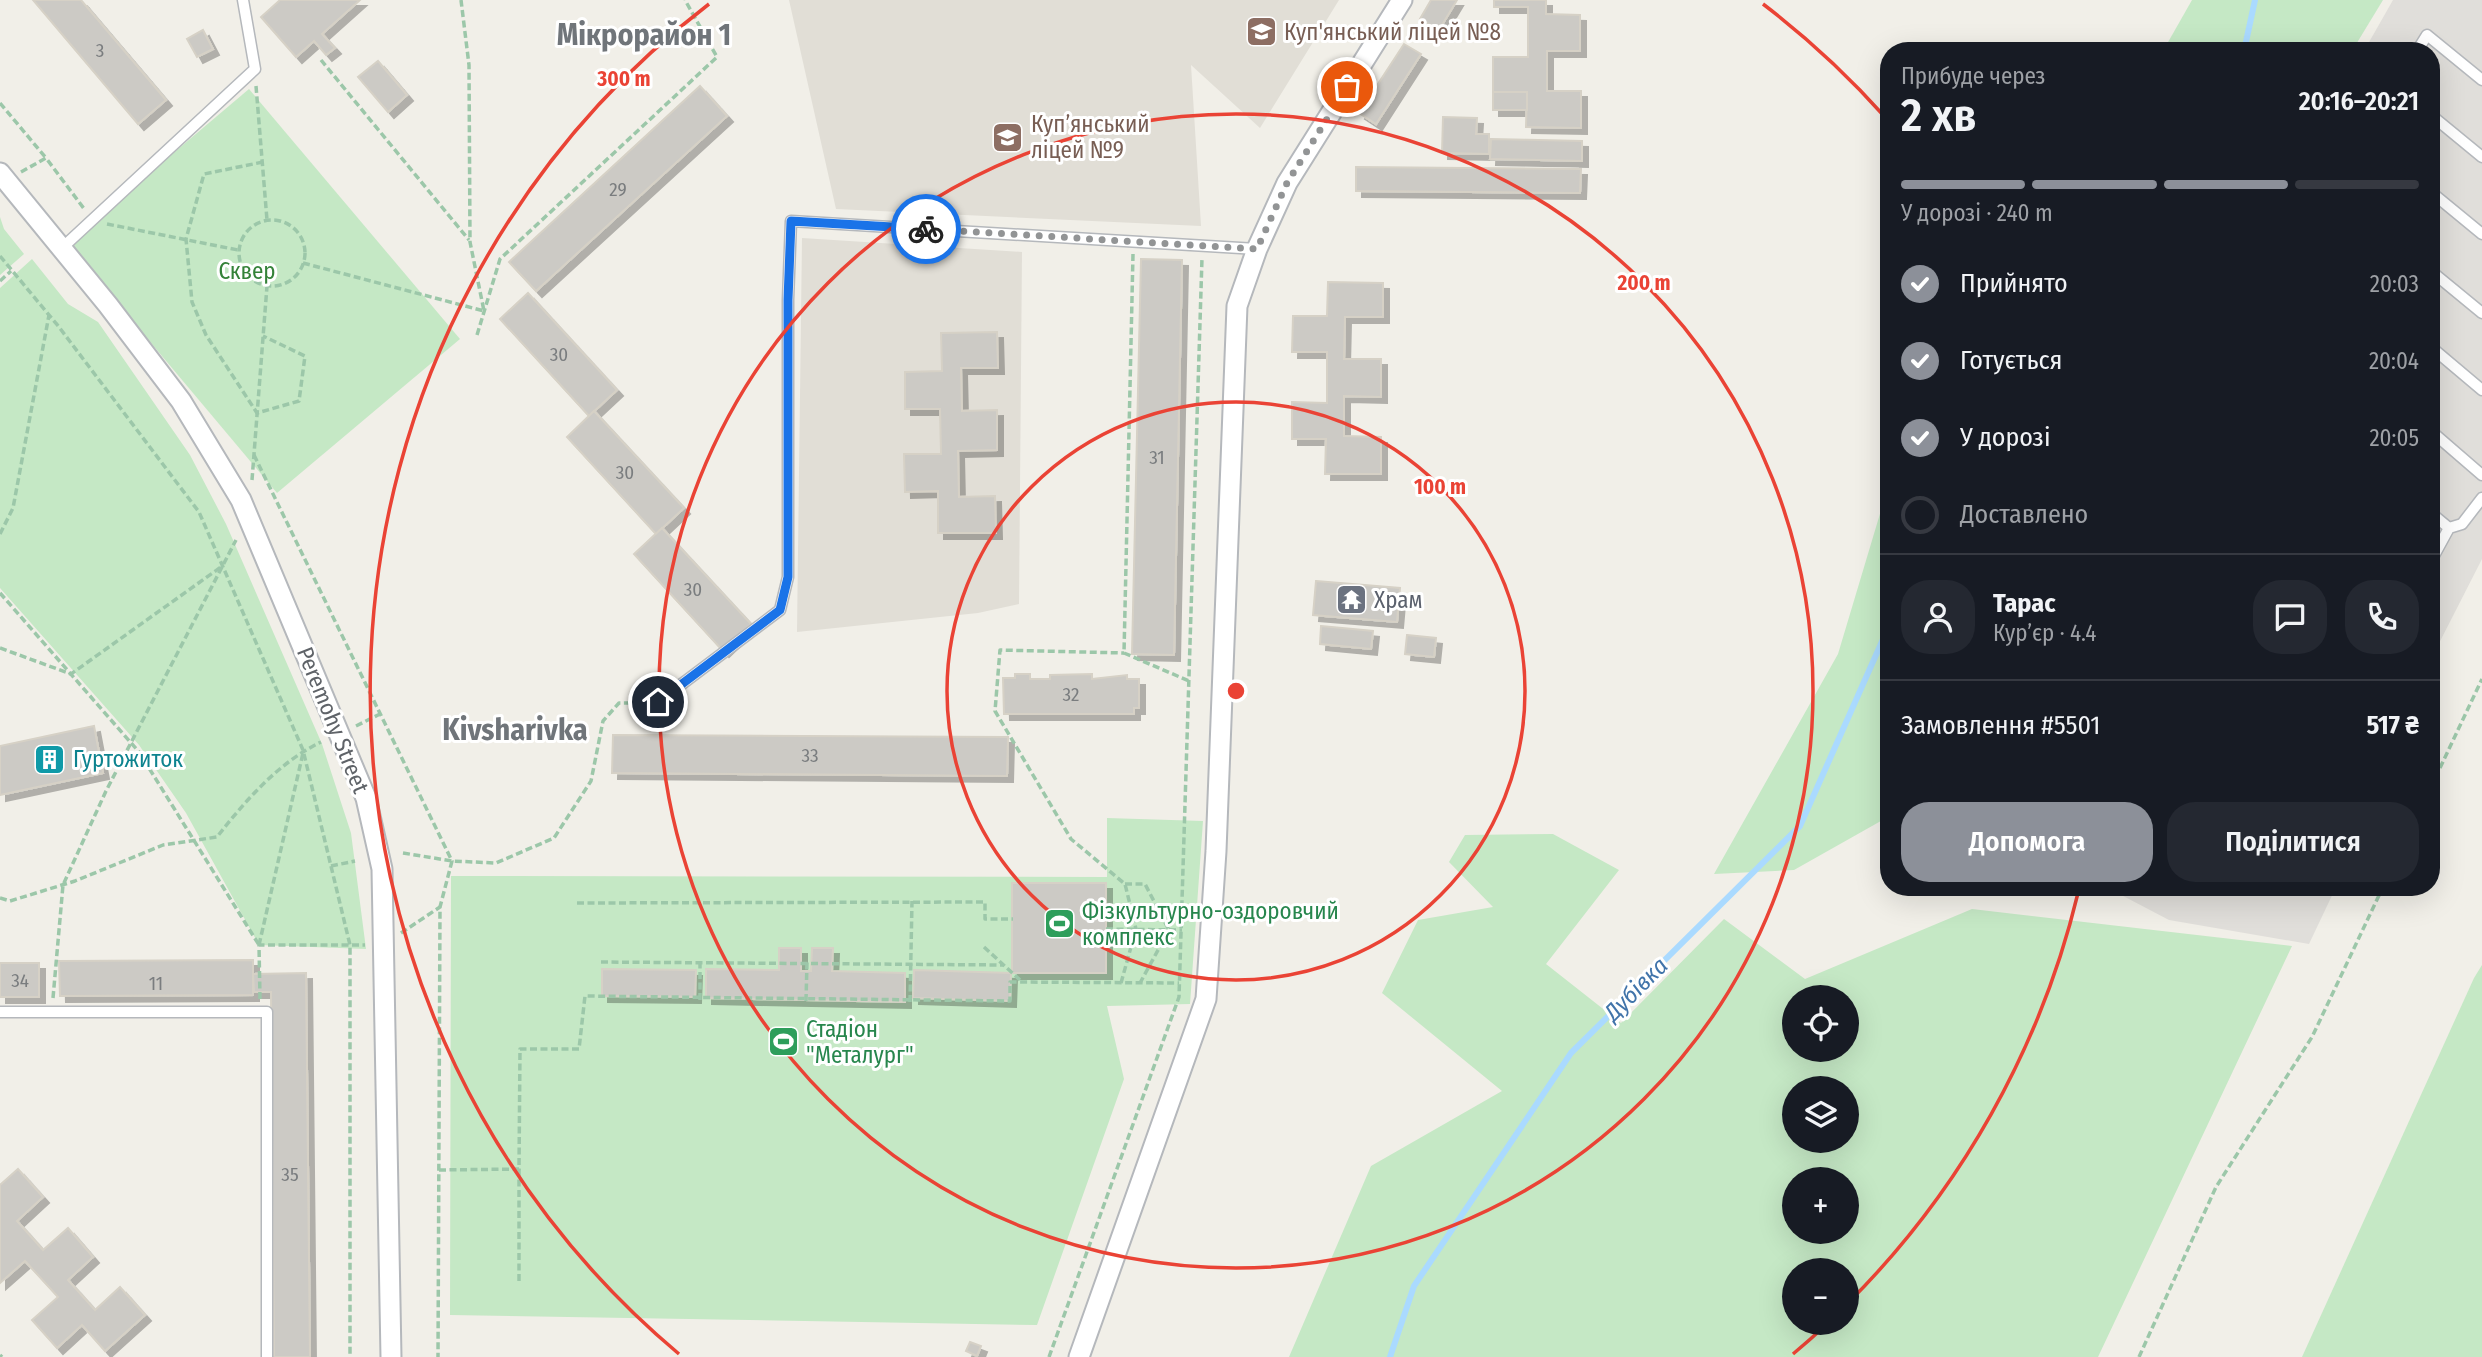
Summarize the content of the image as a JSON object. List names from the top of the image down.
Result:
{
  "streets": {
    "street": ["Peremohy Street"]
  },
  "districts": ["Мікрорайон 1", "Kivsharivka"],
  "water": ["Дубівка"],
  "parks": ["Сквер"],
  "places": {
    "school or university": ["Куп'янський ліцей №8", "Куп’янський ліцей №9"],
    "temple": ["Храм"],
    "building": ["Гуртожиток"],
    "sports": ["Фізкультурно-оздоровчий комплекс", "Стадіон \"Металург\""]
  },
  "house_numbers": [
    "3",
    "29",
    "30",
    "31",
    "30",
    "30",
    "32",
    "33",
    "34",
    "11",
    "35"
  ],
  "page": {
    "heading": ["2 хв", "Прибуде через", "20:16–20:21"],
    "panel": [
      "Тарас",
      "Кур’єр · 4.4",
      "Замовлення #5501",
      "517 ₴"
    ],
    "bar": "У дорозі · 240 m",
    "list": [
      ["Прийнято", "20:03"],
      ["Готується", "20:04"],
      ["У дорозі", "20:05"],
      "Доставлено"
    ],
    "buttons": ["Допомога", "Поділитися"],
    "map_buttons": ["+", "−"]
  },
  "rings": ["300 m", "200 m", "100 m"]
}
